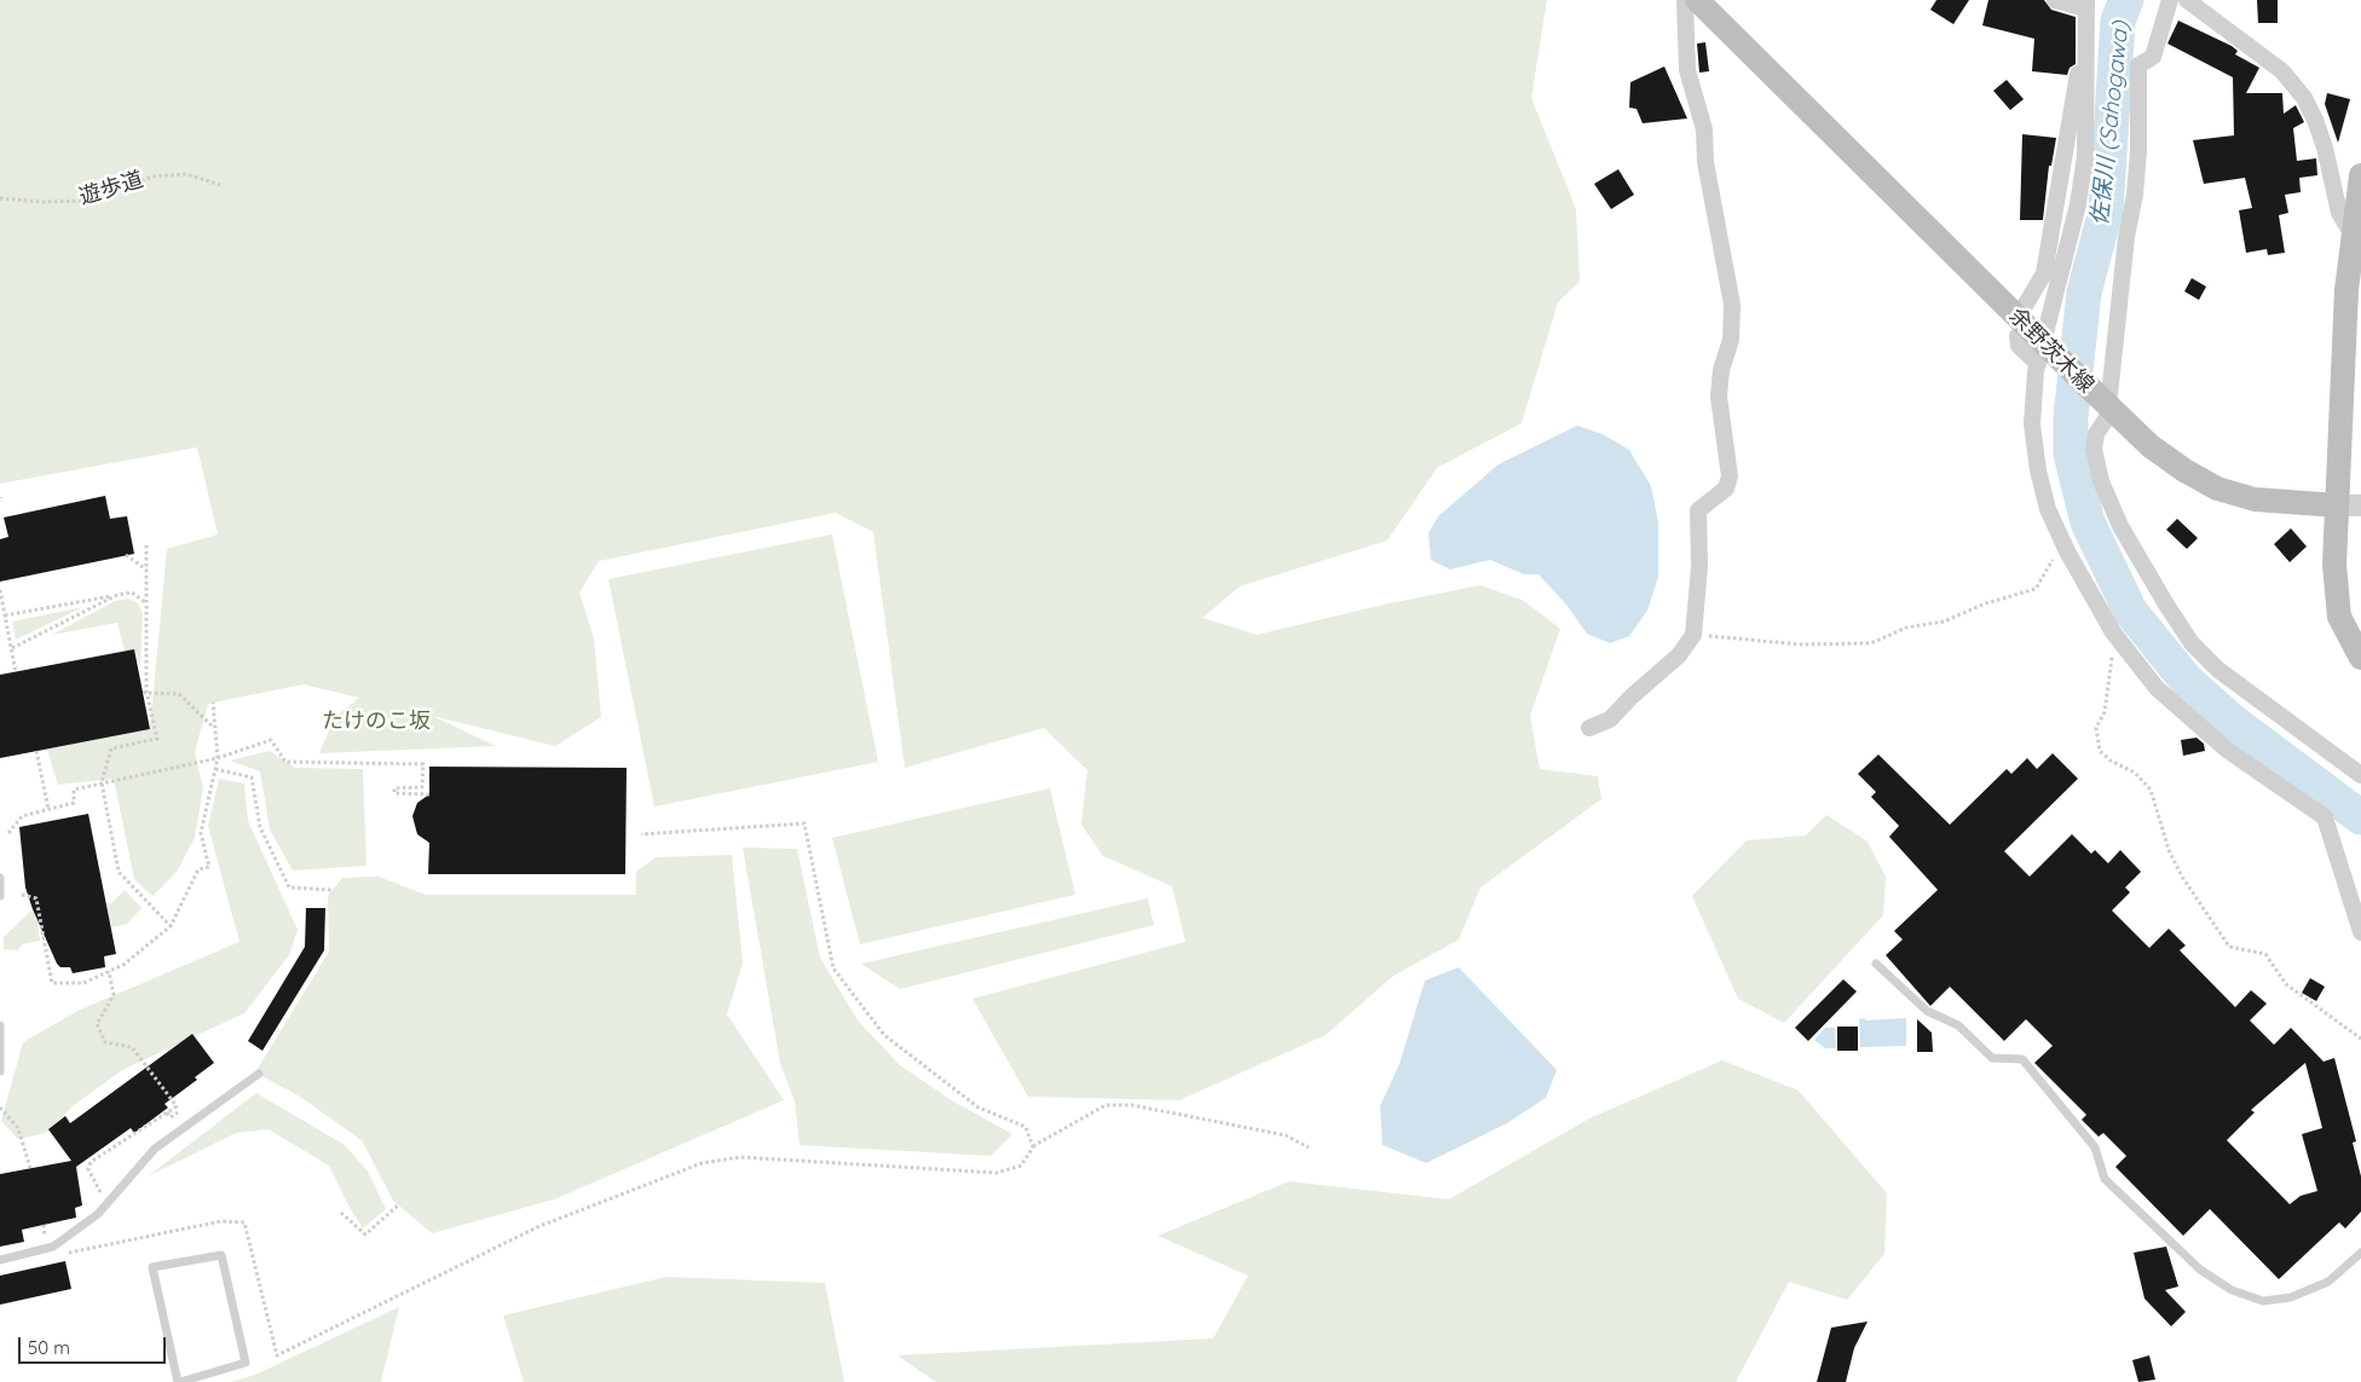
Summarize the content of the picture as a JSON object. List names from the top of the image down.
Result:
{
  "streets": {
    "main road": ["余野茨木線"],
    "path": ["遊歩道"]
  },
  "water": ["佐保川 (Sahogawa)"],
  "parks": ["たけのこ坂"],
  "scale_bar": "50 m"
}
